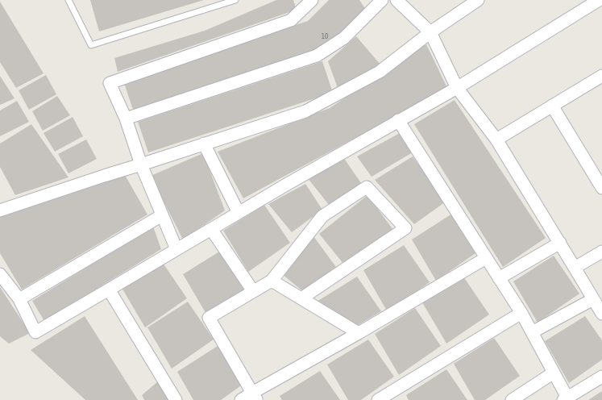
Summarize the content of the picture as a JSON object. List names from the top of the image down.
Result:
{
  "house_numbers": ["10"]
}
